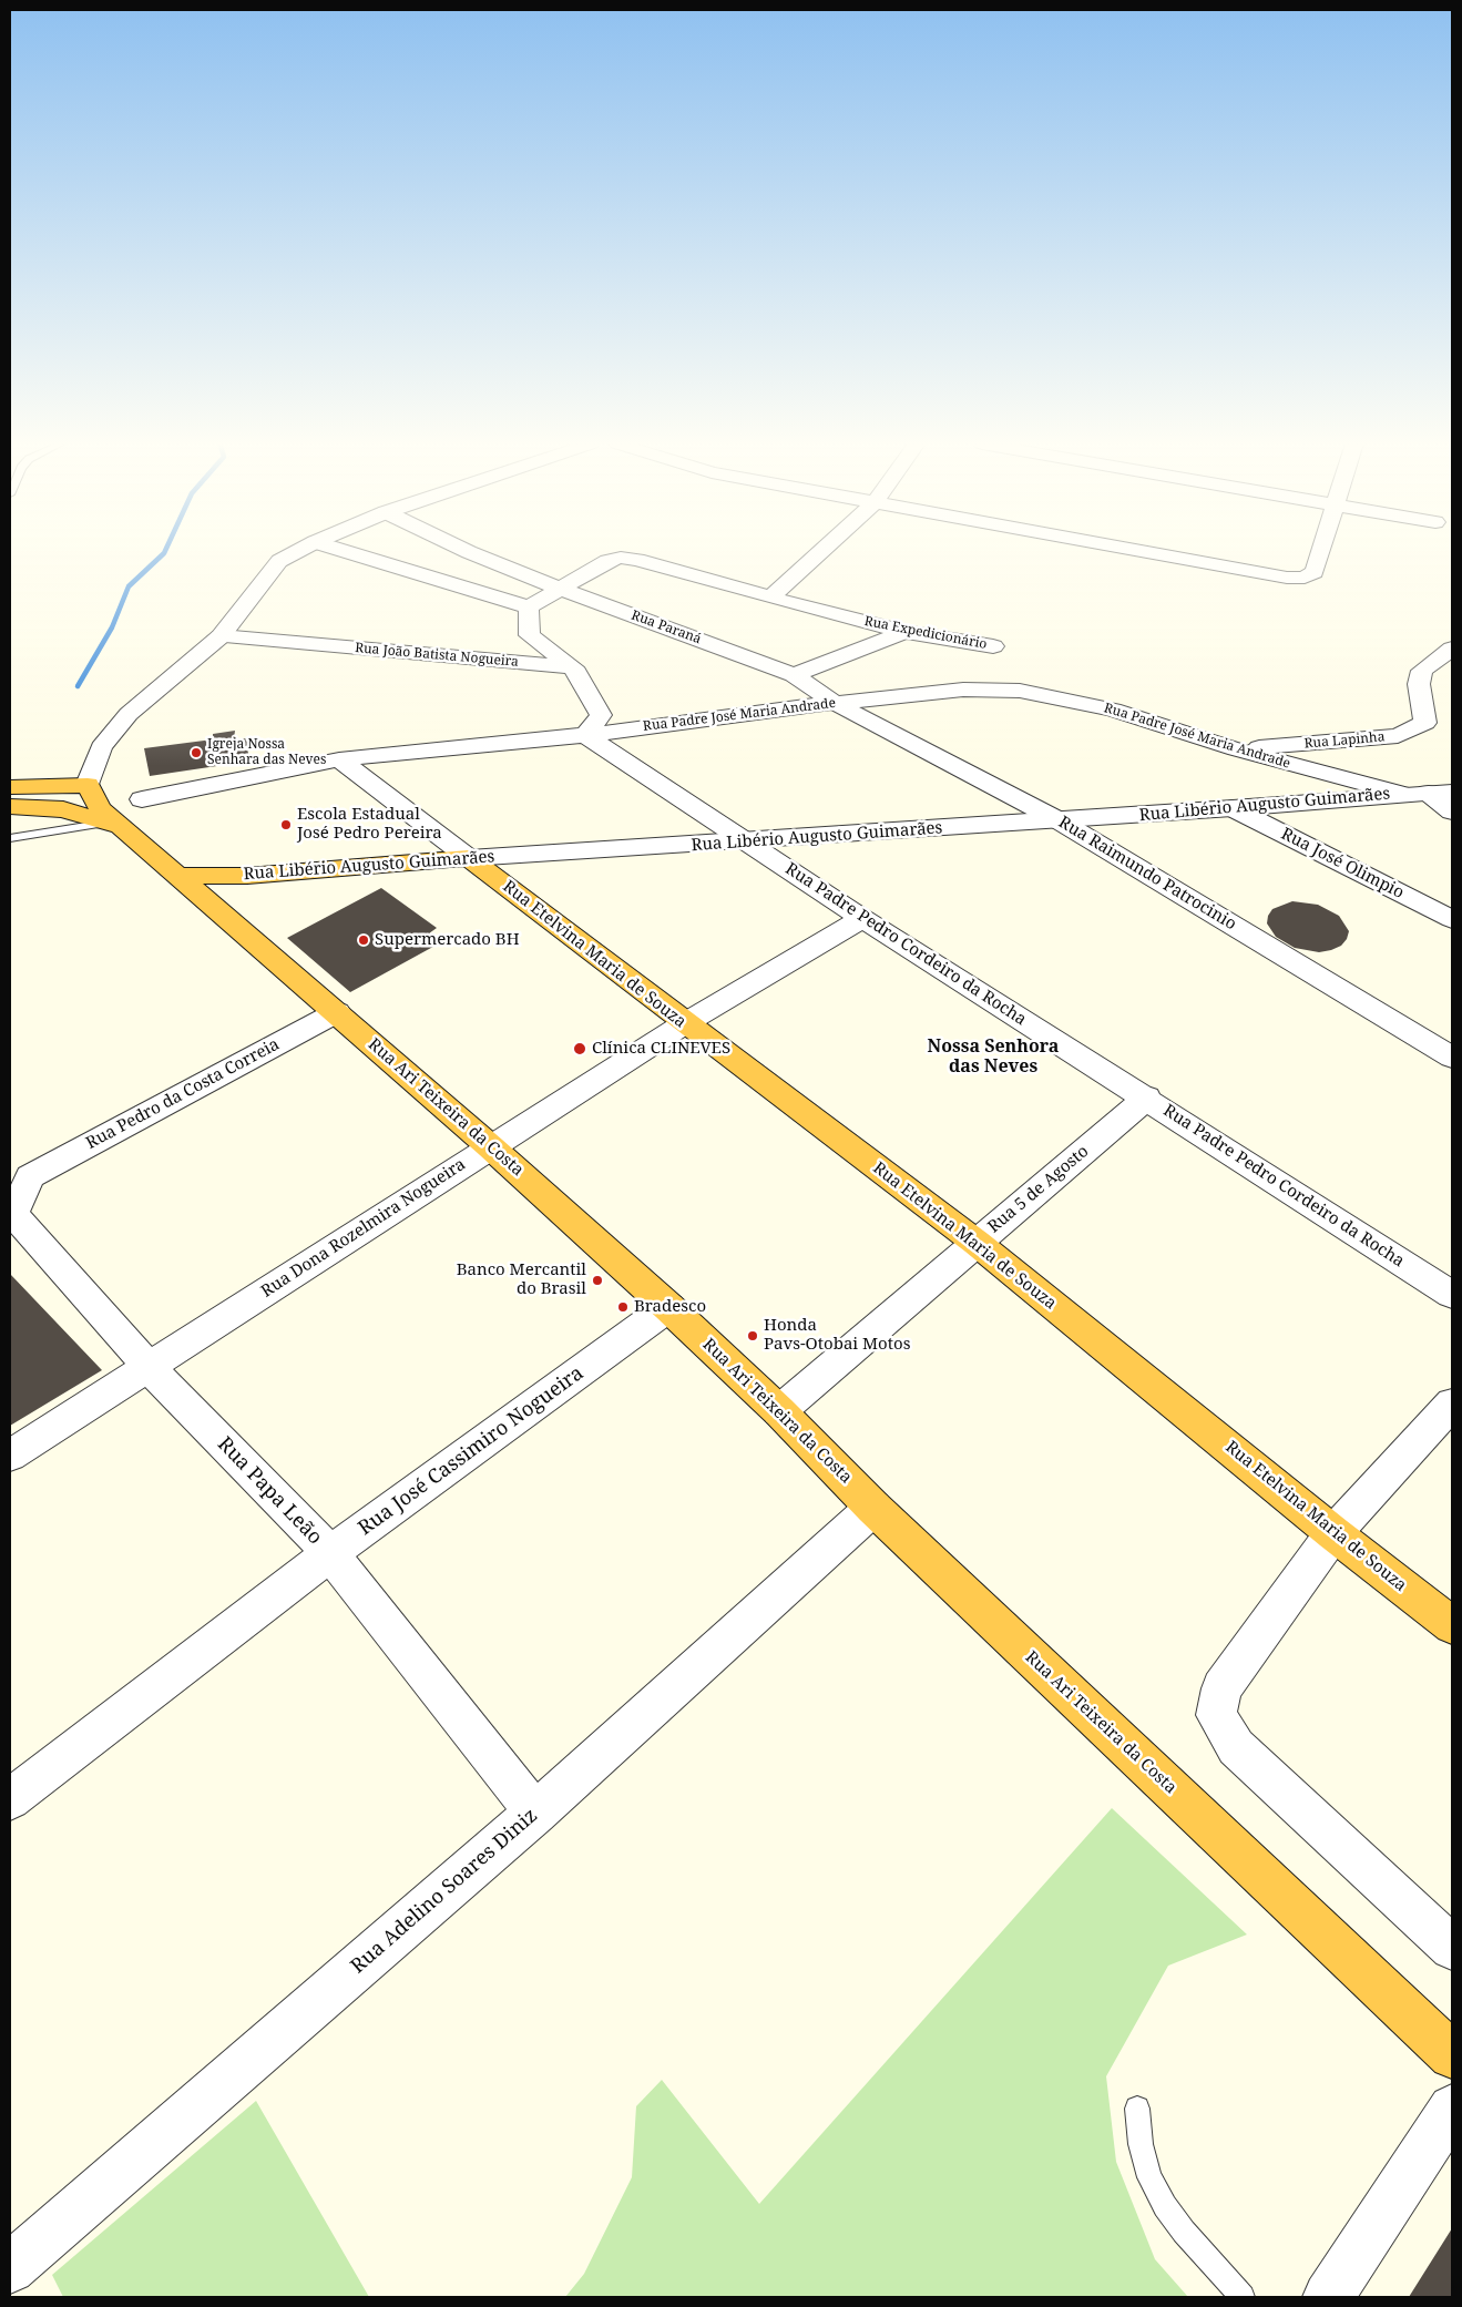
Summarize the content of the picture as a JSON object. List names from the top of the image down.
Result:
{
  "streets": {
    "highway": ["Rua Libério Augusto Guimarães", "Rua Etelvina Maria de Souza", "Rua Ari Teixeira da Costa"],
    "street": [
      "Rua Paraná",
      "Rua Expedicionário",
      "Rua João Batista Nogueira",
      "Rua Padre José Maria Andrade",
      "Rua Lapinha",
      "Rua José Olimpio",
      "Rua Raimundo Patrocinio",
      "Rua Padre Pedro Cordeiro da Rocha",
      "Rua Pedro da Costa Correia",
      "Rua 5 de Agosto",
      "Rua Dona Rozelmira Nogueira",
      "Rua José Cassimiro Nogueira",
      "Rua Papa Leão",
      "Rua Adelino Soares Diniz"
    ]
  },
  "crossings": [
    ["Rua Paraná", "Rua Expedicionário"],
    ["Rua Paraná", "Rua Padre José Maria Andrade"],
    ["Rua Paraná", "Rua Raimundo Patrocinio"],
    ["Rua Padre José Maria Andrade", "Rua Lapinha"],
    ["Rua Padre José Maria Andrade", "Rua Libério Augusto Guimarães"],
    ["Rua Padre José Maria Andrade", "Rua Raimundo Patrocinio"],
    ["Rua Padre José Maria Andrade", "Rua Padre Pedro Cordeiro da Rocha"],
    ["Rua Libério Augusto Guimarães", "Rua José Olimpio"],
    ["Rua Libério Augusto Guimarães", "Rua Raimundo Patrocinio"],
    ["Rua Libério Augusto Guimarães", "Rua Padre Pedro Cordeiro da Rocha"],
    ["Rua Libério Augusto Guimarães", "Rua Etelvina Maria de Souza"],
    ["Rua Libério Augusto Guimarães", "Rua Ari Teixeira da Costa"],
    ["Rua Padre Pedro Cordeiro da Rocha", "Rua 5 de Agosto"],
    ["Rua Padre Pedro Cordeiro da Rocha", "Rua Dona Rozelmira Nogueira"],
    ["Rua Etelvina Maria de Souza", "Rua 5 de Agosto"],
    ["Rua Etelvina Maria de Souza", "Rua Dona Rozelmira Nogueira"],
    ["Rua Pedro da Costa Correia", "Rua Ari Teixeira da Costa"],
    ["Rua Pedro da Costa Correia", "Rua Papa Leão"],
    ["Rua Ari Teixeira da Costa", "Rua 5 de Agosto"],
    ["Rua Ari Teixeira da Costa", "Rua Dona Rozelmira Nogueira"],
    ["Rua Ari Teixeira da Costa", "Rua José Cassimiro Nogueira"],
    ["Rua Ari Teixeira da Costa", "Rua Adelino Soares Diniz"],
    ["Rua Dona Rozelmira Nogueira", "Rua Papa Leão"],
    ["Rua José Cassimiro Nogueira", "Rua Papa Leão"],
    ["Rua Papa Leão", "Rua Adelino Soares Diniz"]
  ],
  "districts": ["Nossa Senhora das Neves"],
  "places": [
    "Igreja Nossa Senhara das Neves",
    "Escola Estadual José Pedro Pereira",
    "Supermercado BH",
    "Clínica CLINEVES",
    "Banco Mercantil do Brasil",
    "Bradesco",
    "Honda Pavs-Otobai Motos"
  ]
}
